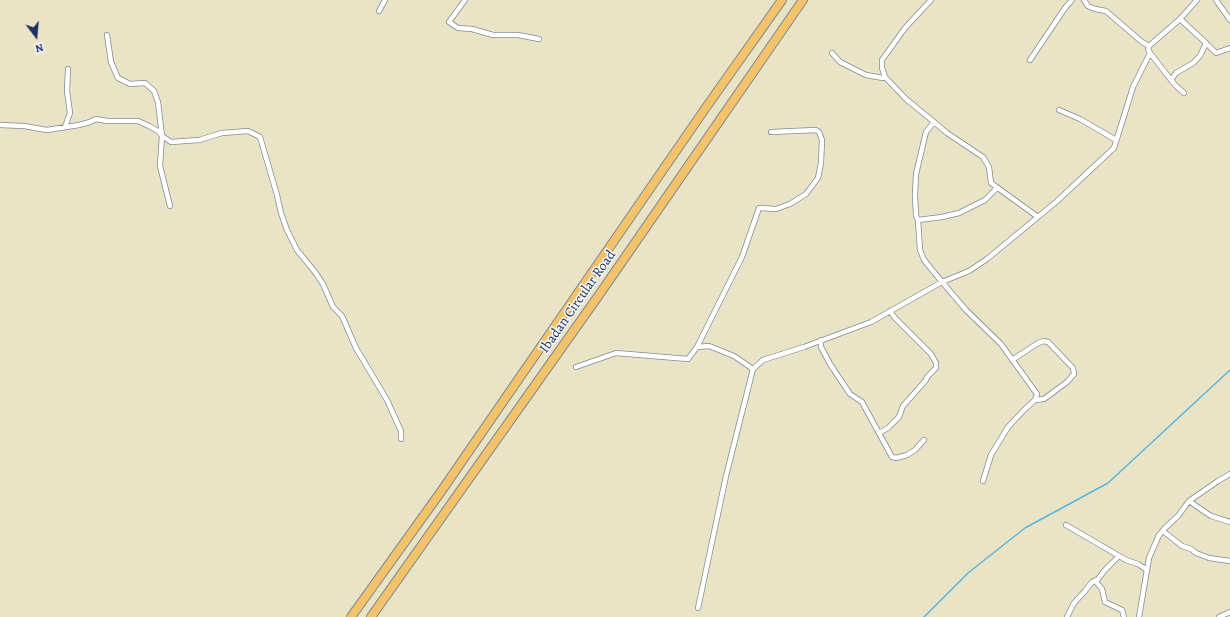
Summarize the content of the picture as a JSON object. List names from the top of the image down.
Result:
{
  "streets": {
    "highway": ["Ibadan Circular Road"]
  },
  "north": "bottom"
}
